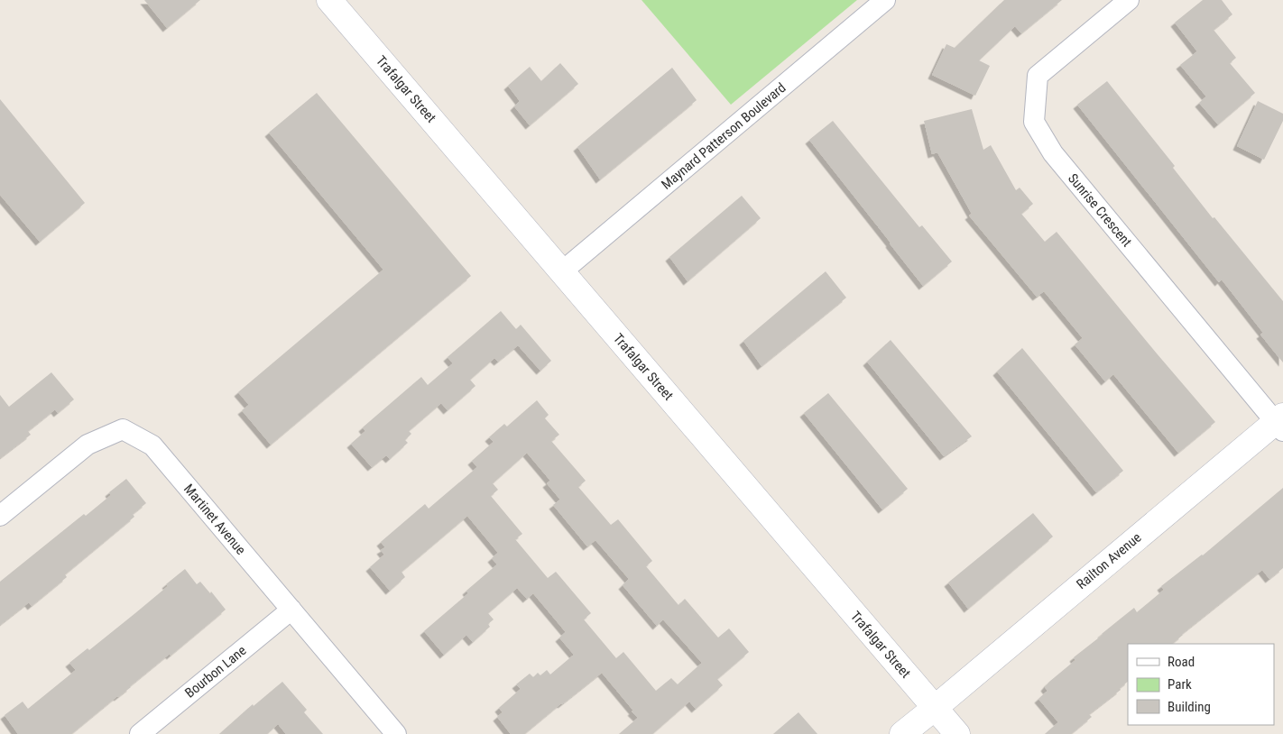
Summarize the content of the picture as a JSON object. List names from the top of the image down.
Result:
{
  "streets": {
    "main road": ["Trafalgar Street", "Railton Avenue"],
    "street": [
      "Maynard Patterson Boulevard",
      "Sunrise Crescent",
      "Martinet Avenue",
      "Bourbon Lane"
    ]
  },
  "crossings": [
    ["Trafalgar Street", "Maynard Patterson Boulevard"],
    ["Trafalgar Street", "Railton Avenue"],
    ["Sunrise Crescent", "Railton Avenue"],
    ["Martinet Avenue", "Bourbon Lane"]
  ],
  "legend": ["Road", "Park", "Building"]
}
